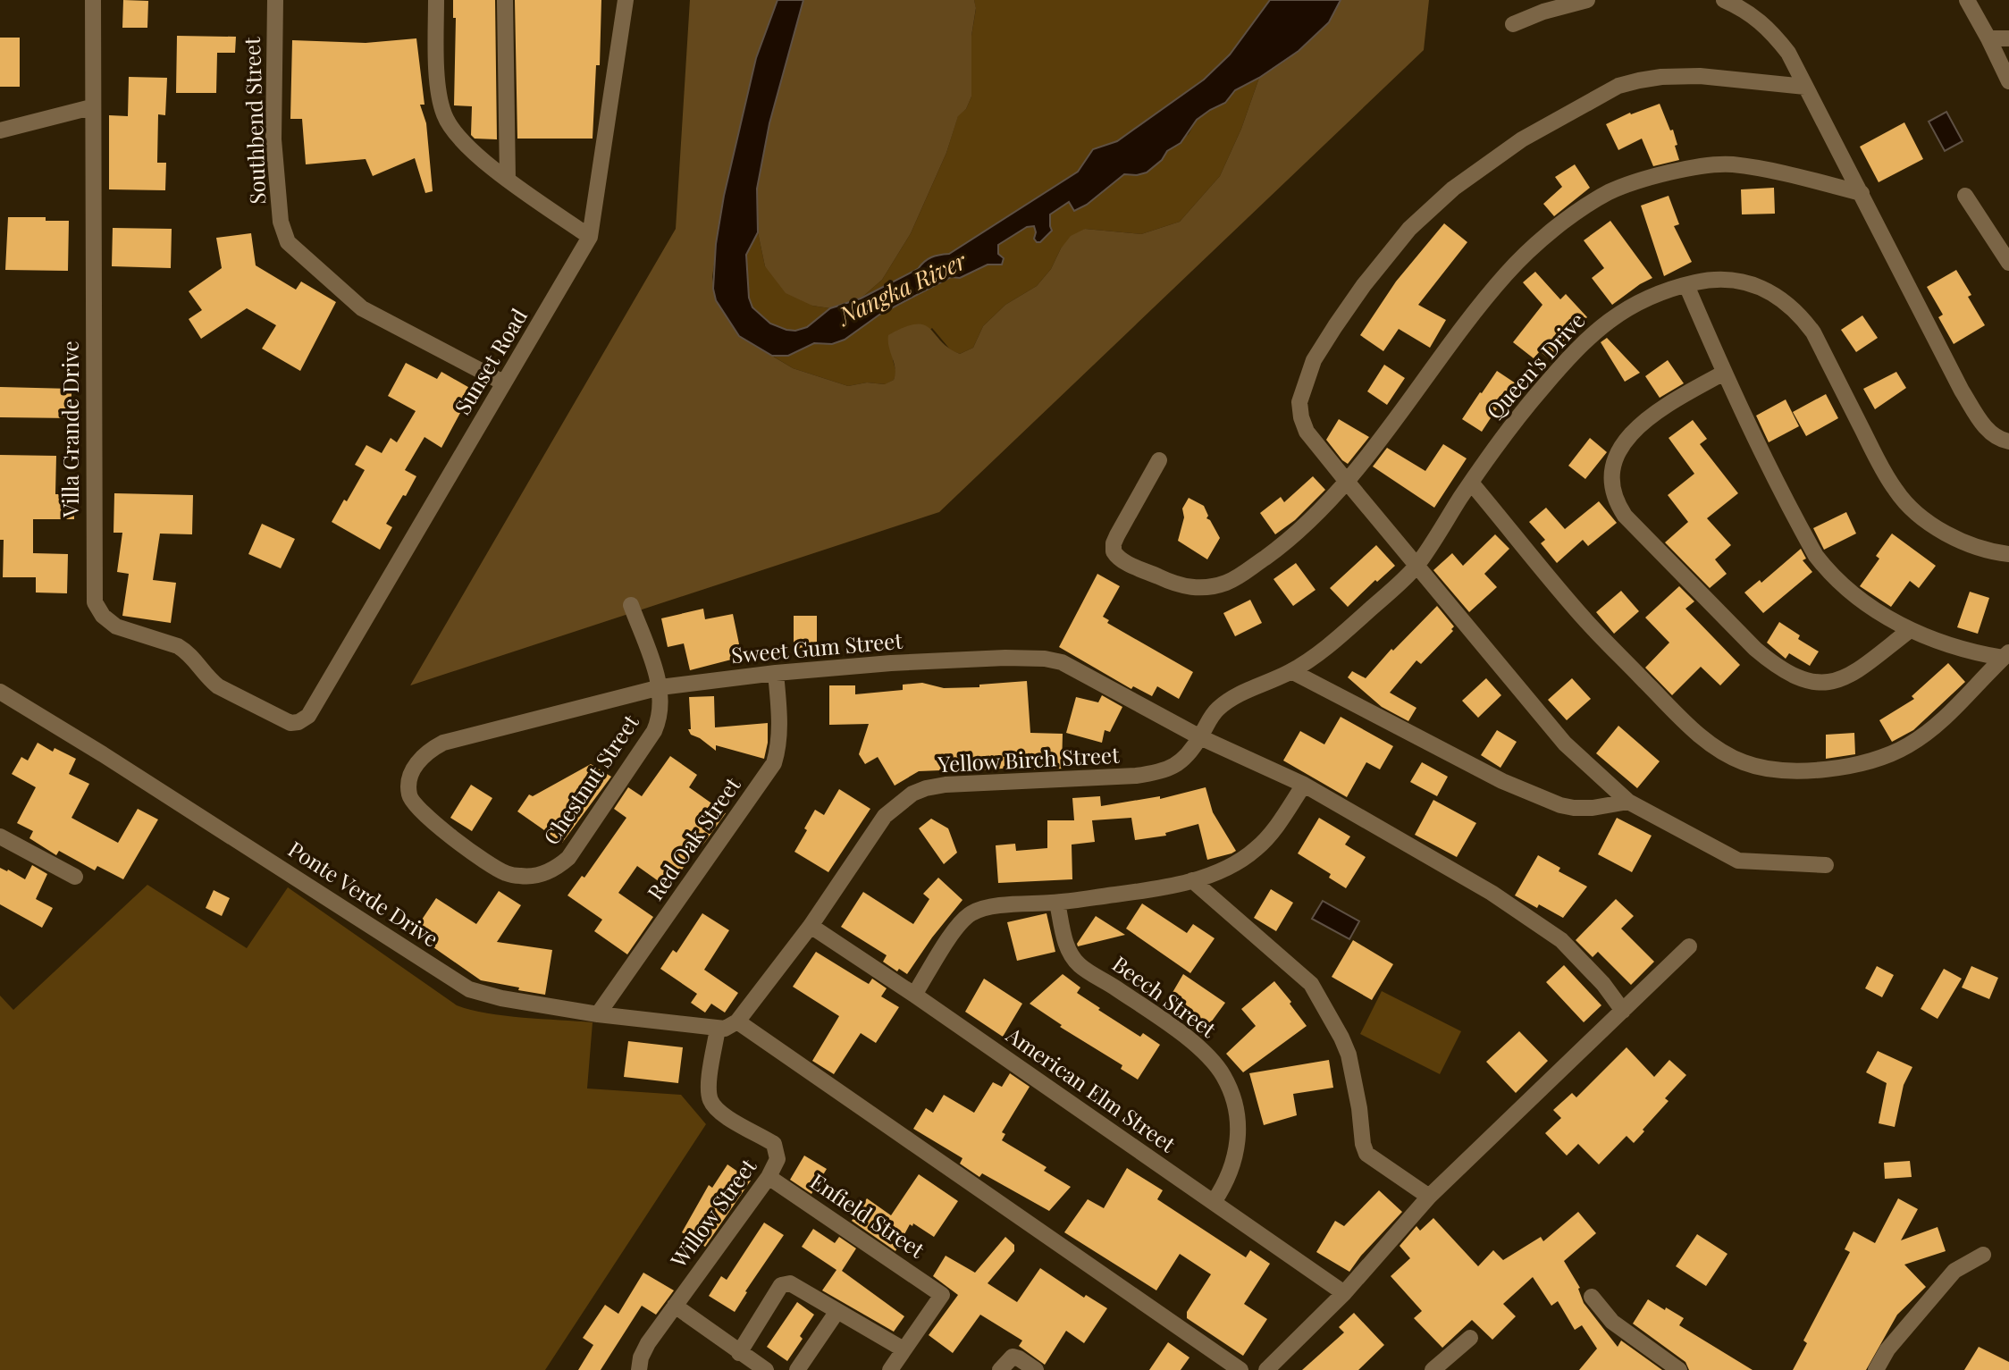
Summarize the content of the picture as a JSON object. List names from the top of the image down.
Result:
{
  "streets": {
    "street": [
      "Southbend Street",
      "Sunset Road",
      "Queen's Drive",
      "Villa Grande Drive",
      "Sweet Gum Street",
      "Yellow Birch Street",
      "Chestnut Street",
      "Red Oak Street",
      "Ponte Verde Drive",
      "Beech Street",
      "American Elm Street",
      "Willow Street",
      "Enfield Street"
    ]
  },
  "crossings": [
    ["Southbend Street", "Sunset Road"],
    ["Sunset Road", "Villa Grande Drive"],
    ["Queen's Drive", "Yellow Birch Street"],
    ["Sweet Gum Street", "Yellow Birch Street"],
    ["Sweet Gum Street", "Chestnut Street"],
    ["Sweet Gum Street", "Red Oak Street"],
    ["Yellow Birch Street", "Ponte Verde Drive"],
    ["Yellow Birch Street", "American Elm Street"],
    ["Red Oak Street", "Ponte Verde Drive"],
    ["Ponte Verde Drive", "Willow Street"],
    ["Beech Street", "American Elm Street"],
    ["Willow Street", "Enfield Street"]
  ],
  "water": ["Nangka River"]
}
